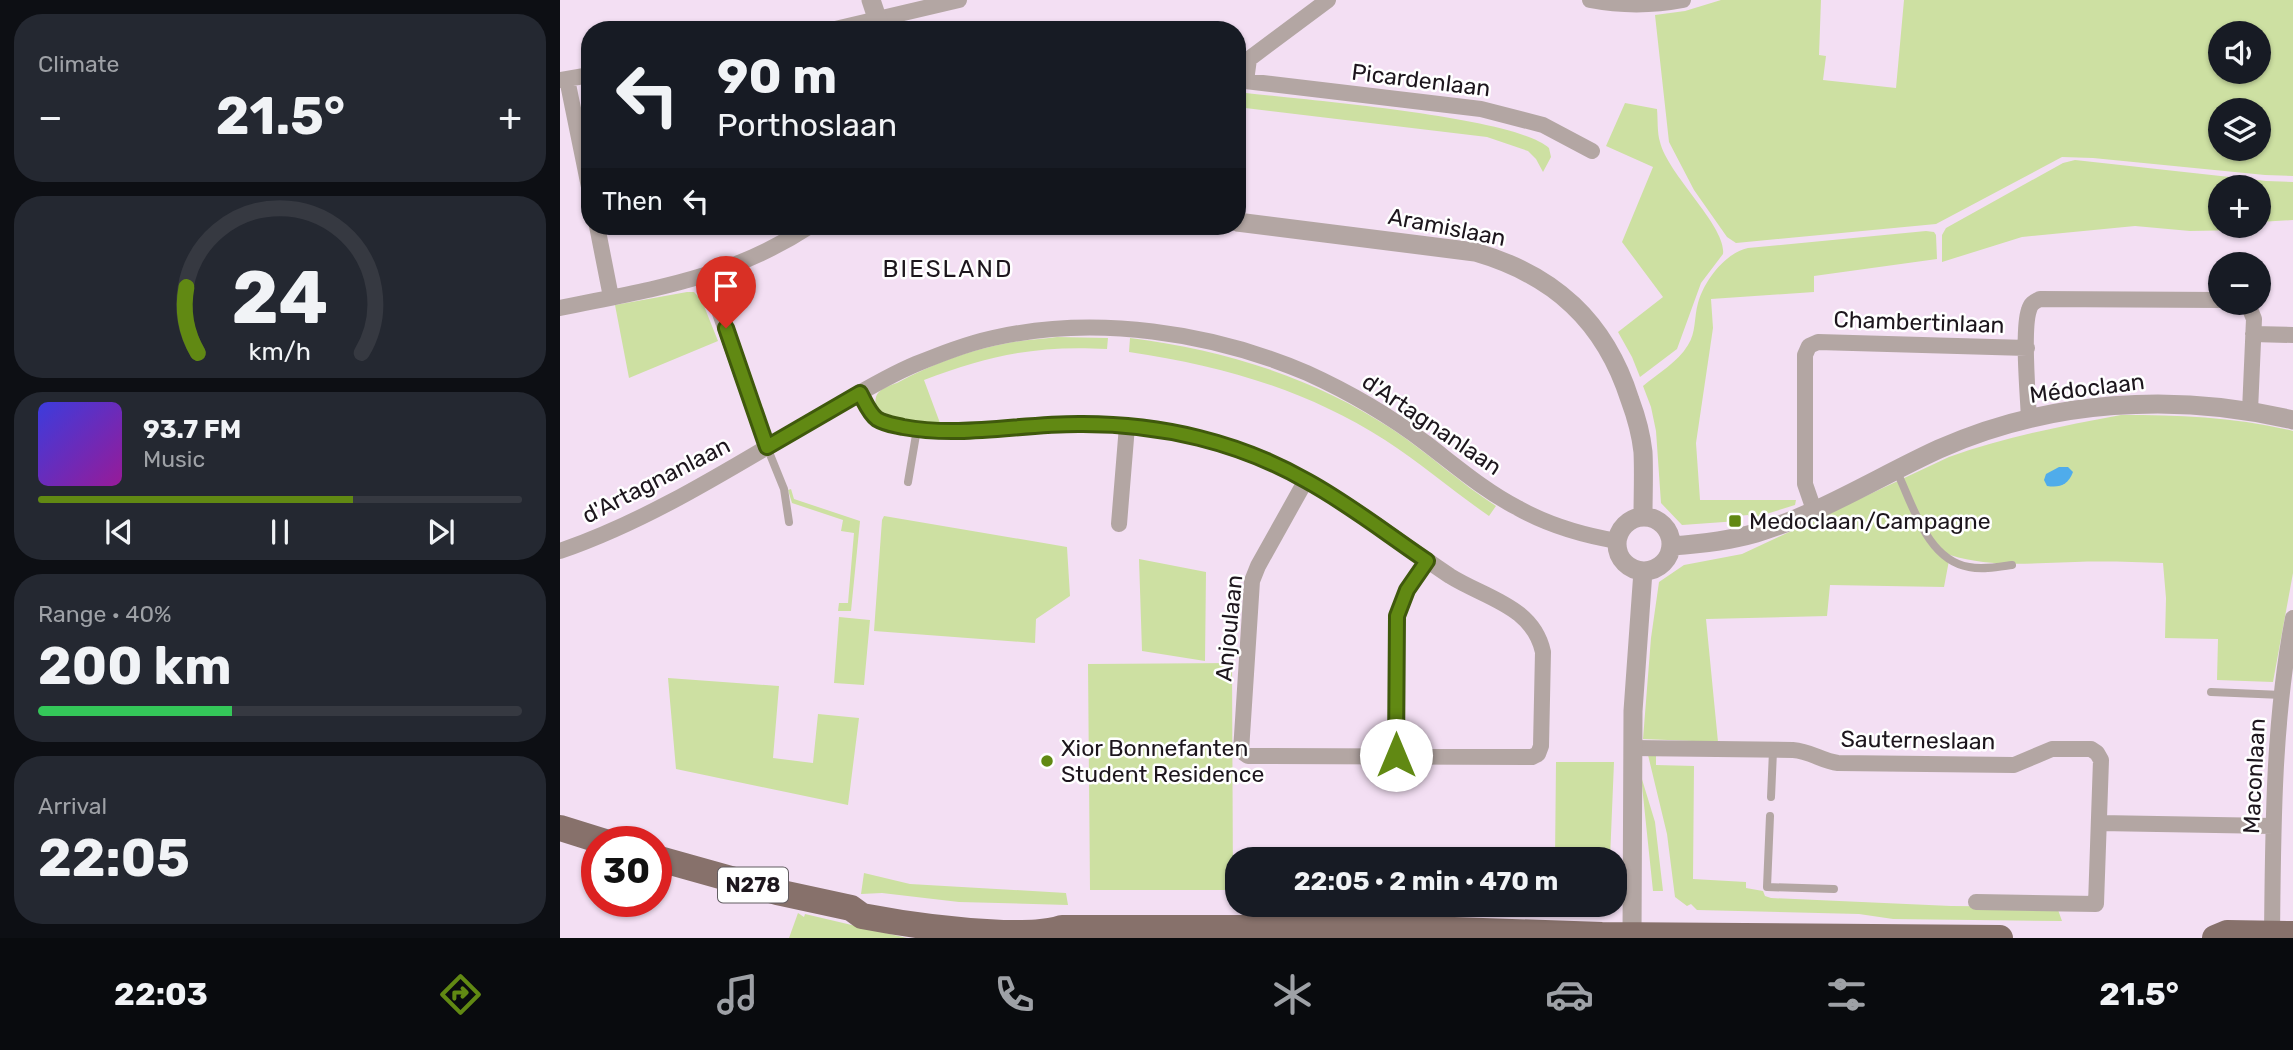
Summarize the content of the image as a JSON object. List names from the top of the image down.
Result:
{
  "streets": {
    "main road": ["N278"],
    "street": [
      "Picardenlaan",
      "Aramislaan",
      "Chambertinlaan",
      "Médoclaan",
      "d'Artagnanlaan",
      "Anjoulaan",
      "Sauterneslaan",
      "Maconlaan"
    ]
  },
  "crossings": [
    ["Aramislaan", "Médoclaan"],
    ["Aramislaan", "d'Artagnanlaan"],
    ["Chambertinlaan", "Médoclaan"],
    ["Médoclaan", "d'Artagnanlaan"]
  ],
  "districts": ["BIESLAND"],
  "places": {
    "transit": ["Medoclaan/Campagne"],
    "other": ["Xior Bonnefanten Student Residence"]
  },
  "page": {
    "tile": [
      "Climate",
      ["Range · 40%", "200 km"],
      ["Arrival", "22:05"]
    ],
    "map_buttons": ["+", "−"],
    "turn": ["90 m", "Porthoslaan"],
    "heat": ["−", "21.5°", "+"],
    "then": "Then",
    "song": ["93.7 FM", "Music"],
    "limit": "30",
    "trip": "22:05 · 2 min · 470 m",
    "tabs": ["22:03", "21.5°"],
    "gauge": ["24", "km/h"]
  }
}
